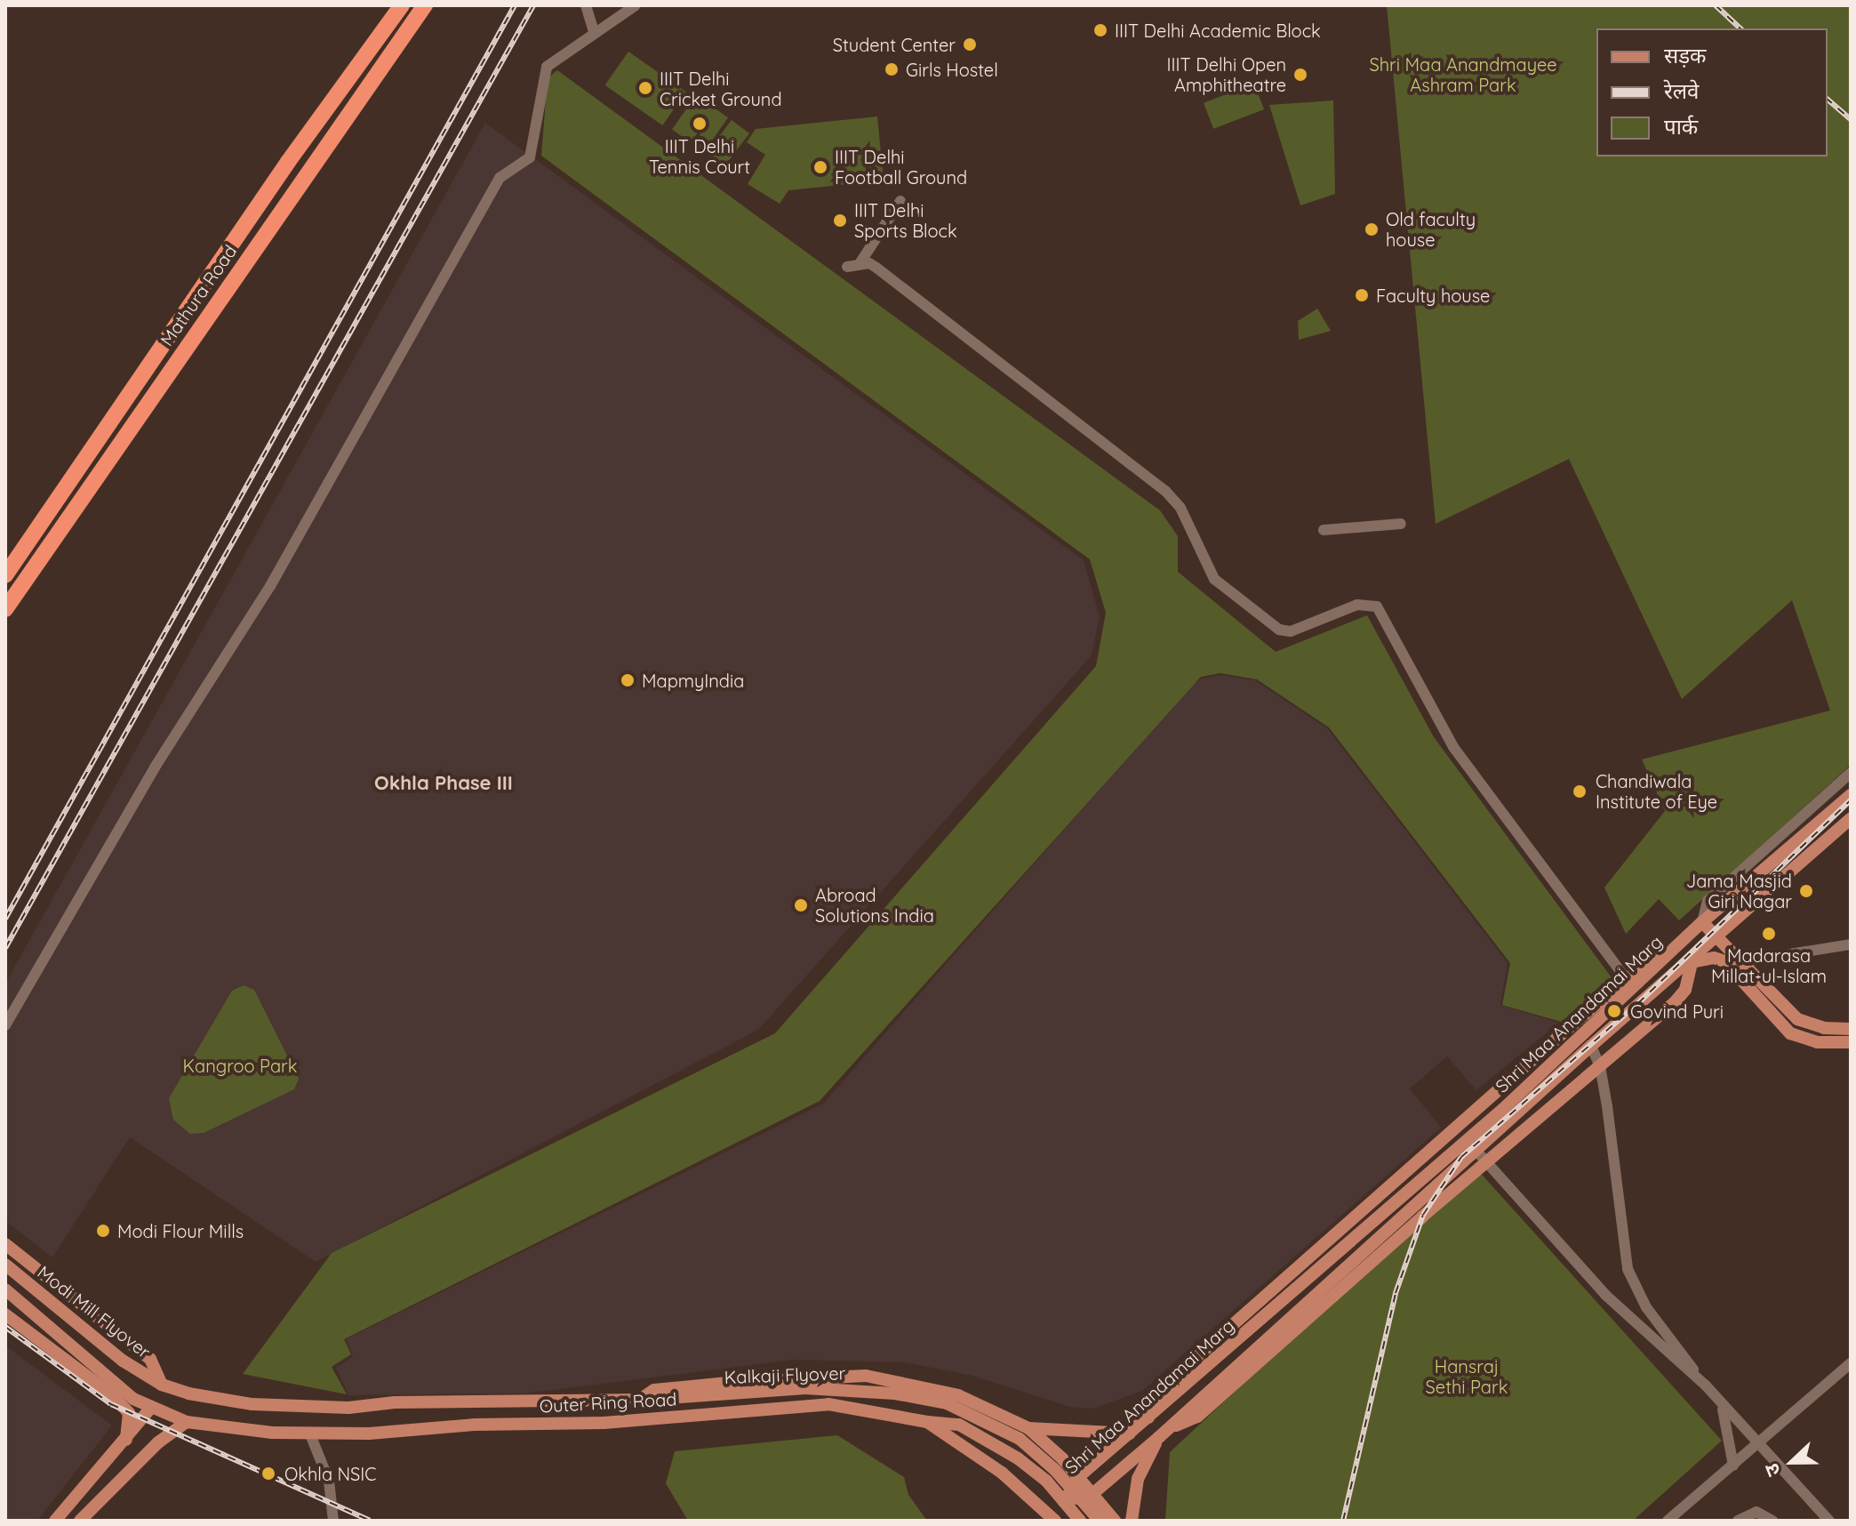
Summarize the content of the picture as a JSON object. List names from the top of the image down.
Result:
{
  "streets": {
    "highway": ["Mathura Road"],
    "main road": [
      "Shri Maa Anandamai Marg",
      "Modi Mill Flyover",
      "Kalkaji Flyover",
      "Outer Ring Road"
    ]
  },
  "crossings": [
    ["Modi Mill Flyover", "Outer Ring Road"],
    ["Kalkaji Flyover", "Outer Ring Road"]
  ],
  "districts": ["Okhla Phase III"],
  "parks": ["Shri Maa Anandmayee Ashram Park", "Kangroo Park", "Hansraj Sethi Park"],
  "places": [
    "IIIT Delhi Academic Block",
    "Student Center",
    "Girls Hostel",
    "IIIT Delhi Open Amphitheatre",
    "IIIT Delhi Cricket Ground",
    "IIIT Delhi Tennis Court",
    "IIIT Delhi Football Ground",
    "IIIT Delhi Sports Block",
    "Old faculty house",
    "Faculty house",
    "MapmyIndia",
    "Chandiwala Institute of Eye",
    "Jama Masjid Giri Nagar",
    "Abroad Solutions India",
    "Madarasa Millat-ul-Islam",
    "Govind Puri",
    "Modi Flour Mills",
    "Okhla NSIC"
  ],
  "legend": ["सड़क", "रेलवे", "पार्क"],
  "north": "left"
}
